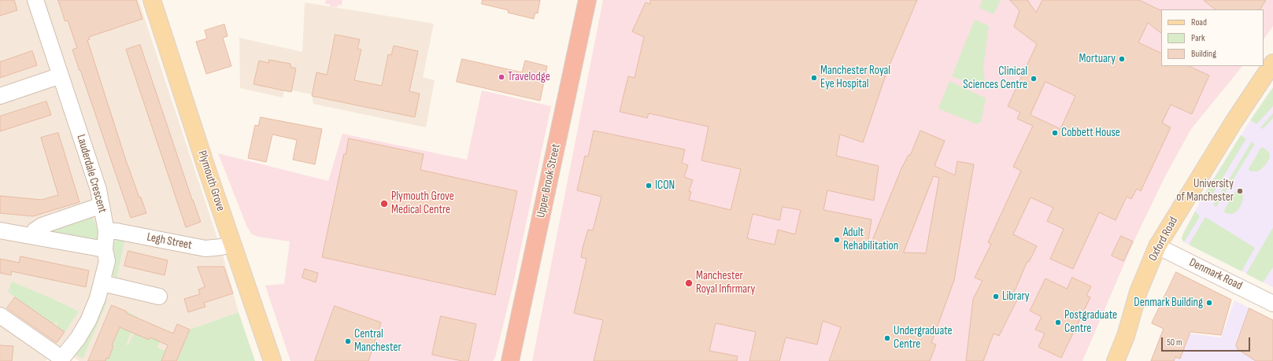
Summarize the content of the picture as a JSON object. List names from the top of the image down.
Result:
{
  "streets": {
    "highway": ["Upper Brook Street"],
    "main road": ["Plymouth Grove", "Oxford Road"],
    "street": ["Lauderdale Crescent", "Legh Street", "Denmark Road"]
  },
  "crossings": [
    ["Lauderdale Crescent", "Legh Street"],
    ["Plymouth Grove", "Legh Street"],
    ["Oxford Road", "Denmark Road"]
  ],
  "places": [
    "Mortuary",
    "Travelodge",
    "Manchester Royal Eye Hospital",
    "Clinical Sciences Centre",
    "Cobbett House",
    "ICON",
    "University of Manchester",
    "Plymouth Grove Medical Centre",
    "Adult Rehabilitation",
    "Manchester Royal Infirmary",
    "Library",
    "Denmark Building",
    "Postgraduate Centre",
    "Undergraduate Centre",
    "Central Manchester"
  ],
  "legend": ["Road", "Park", "Building"],
  "scale_bar": "50 m"
}
